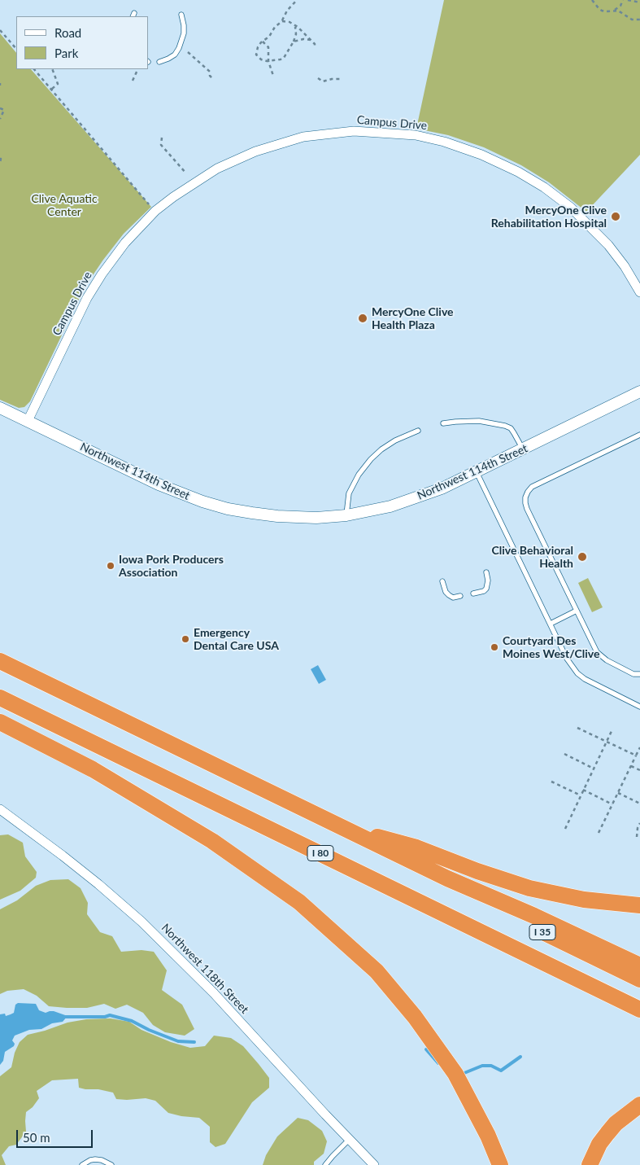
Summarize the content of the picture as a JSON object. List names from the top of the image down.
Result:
{
  "streets": {
    "highway": ["I 80", "I 35"],
    "street": ["Campus Drive", "Northwest 114th Street", "Northwest 118th Street"]
  },
  "crossings": [
    ["Campus Drive", "Northwest 114th Street"]
  ],
  "parks": ["Clive Aquatic Center"],
  "places": [
    "MercyOne Clive Rehabilitation Hospital",
    "MercyOne Clive Health Plaza",
    "Clive Behavioral Health",
    "Iowa Pork Producers Association",
    "Emergency Dental Care USA",
    "Courtyard Des Moines West/Clive"
  ],
  "legend": ["Road", "Park"],
  "scale_bar": "50 m"
}
